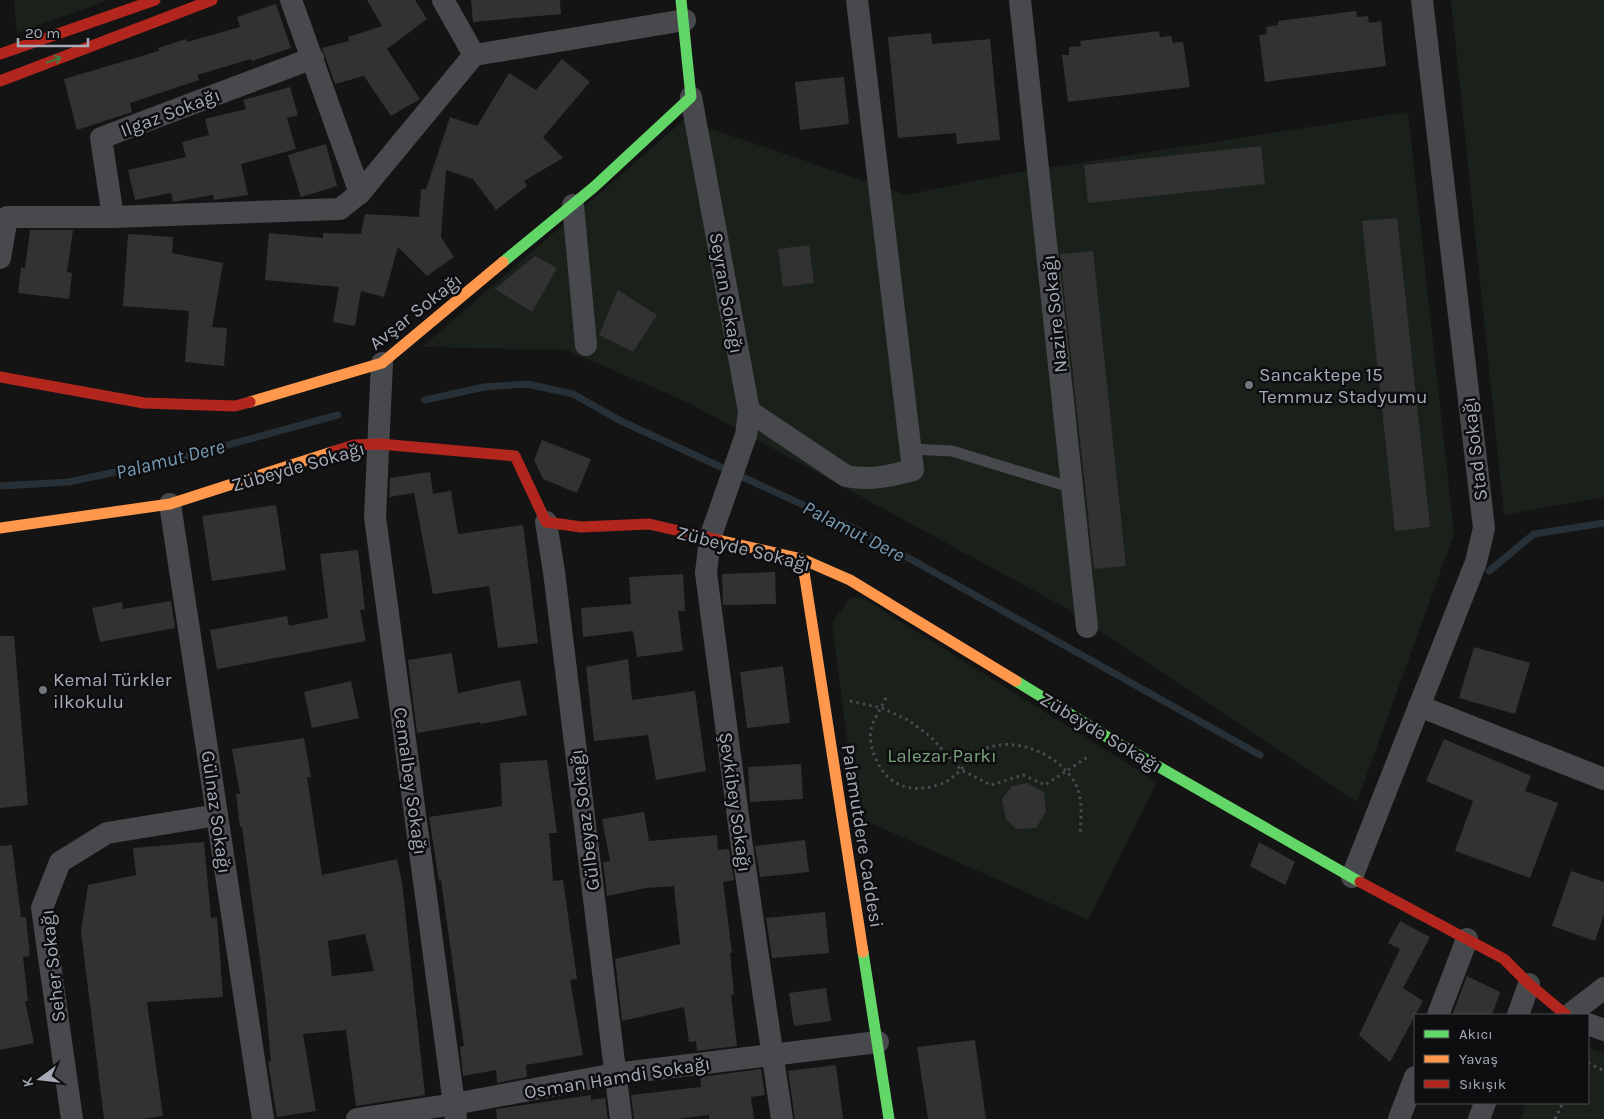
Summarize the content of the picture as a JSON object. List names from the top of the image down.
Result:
{
  "streets": {
    "street": [
      "Ilgaz Sokağı",
      "Seyran Sokağı",
      "Avşar Sokağı",
      "Nazire Sokağı",
      "Stad Sokağı",
      "Zübeyde Sokağı",
      "Cemalbey Sokağı",
      "Şevkibey Sokağı",
      "Gülnaz Sokağı",
      "Gülbeyaz Sokağı",
      "Palamutdere Caddesi",
      "Seher Sokağı",
      "Osman Hamdi Sokağı"
    ]
  },
  "crossings": [
    ["Seyran Sokağı", "Avşar Sokağı"],
    ["Seyran Sokağı", "Şevkibey Sokağı"],
    ["Avşar Sokağı", "Cemalbey Sokağı"],
    ["Stad Sokağı", "Zübeyde Sokağı"],
    ["Zübeyde Sokağı", "Cemalbey Sokağı"],
    ["Zübeyde Sokağı", "Şevkibey Sokağı"],
    ["Zübeyde Sokağı", "Gülnaz Sokağı"],
    ["Zübeyde Sokağı", "Gülbeyaz Sokağı"],
    ["Zübeyde Sokağı", "Palamutdere Caddesi"],
    ["Cemalbey Sokağı", "Osman Hamdi Sokağı"],
    ["Şevkibey Sokağı", "Osman Hamdi Sokağı"],
    ["Gülnaz Sokağı", "Seher Sokağı"],
    ["Gülbeyaz Sokağı", "Osman Hamdi Sokağı"],
    ["Palamutdere Caddesi", "Osman Hamdi Sokağı"]
  ],
  "water": ["Palamut Dere"],
  "parks": ["Lalezar Parkı"],
  "places": ["Sancaktepe 15 Temmuz Stadyumu", "Kemal Türkler ilkokulu"],
  "legend": ["Akıcı", "Yavaş", "Sıkışık"],
  "scale_bar": "20 m",
  "north": "left"
}
